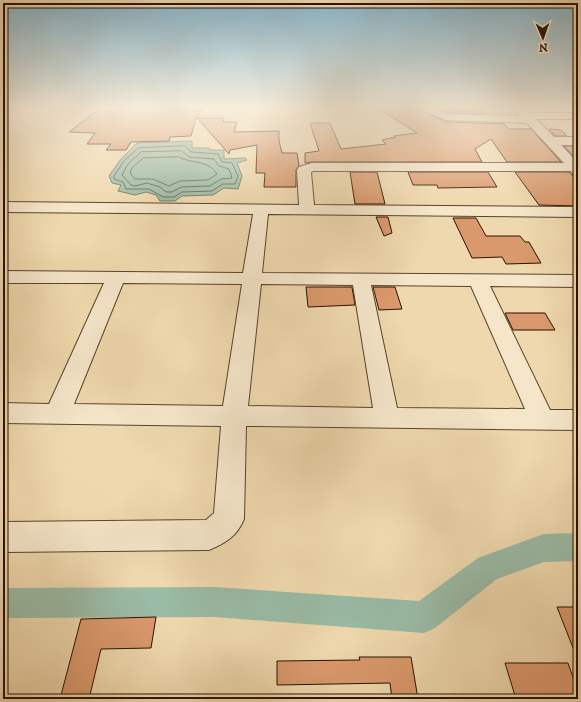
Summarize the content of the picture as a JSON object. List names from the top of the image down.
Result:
{
  "north": "bottom"
}
